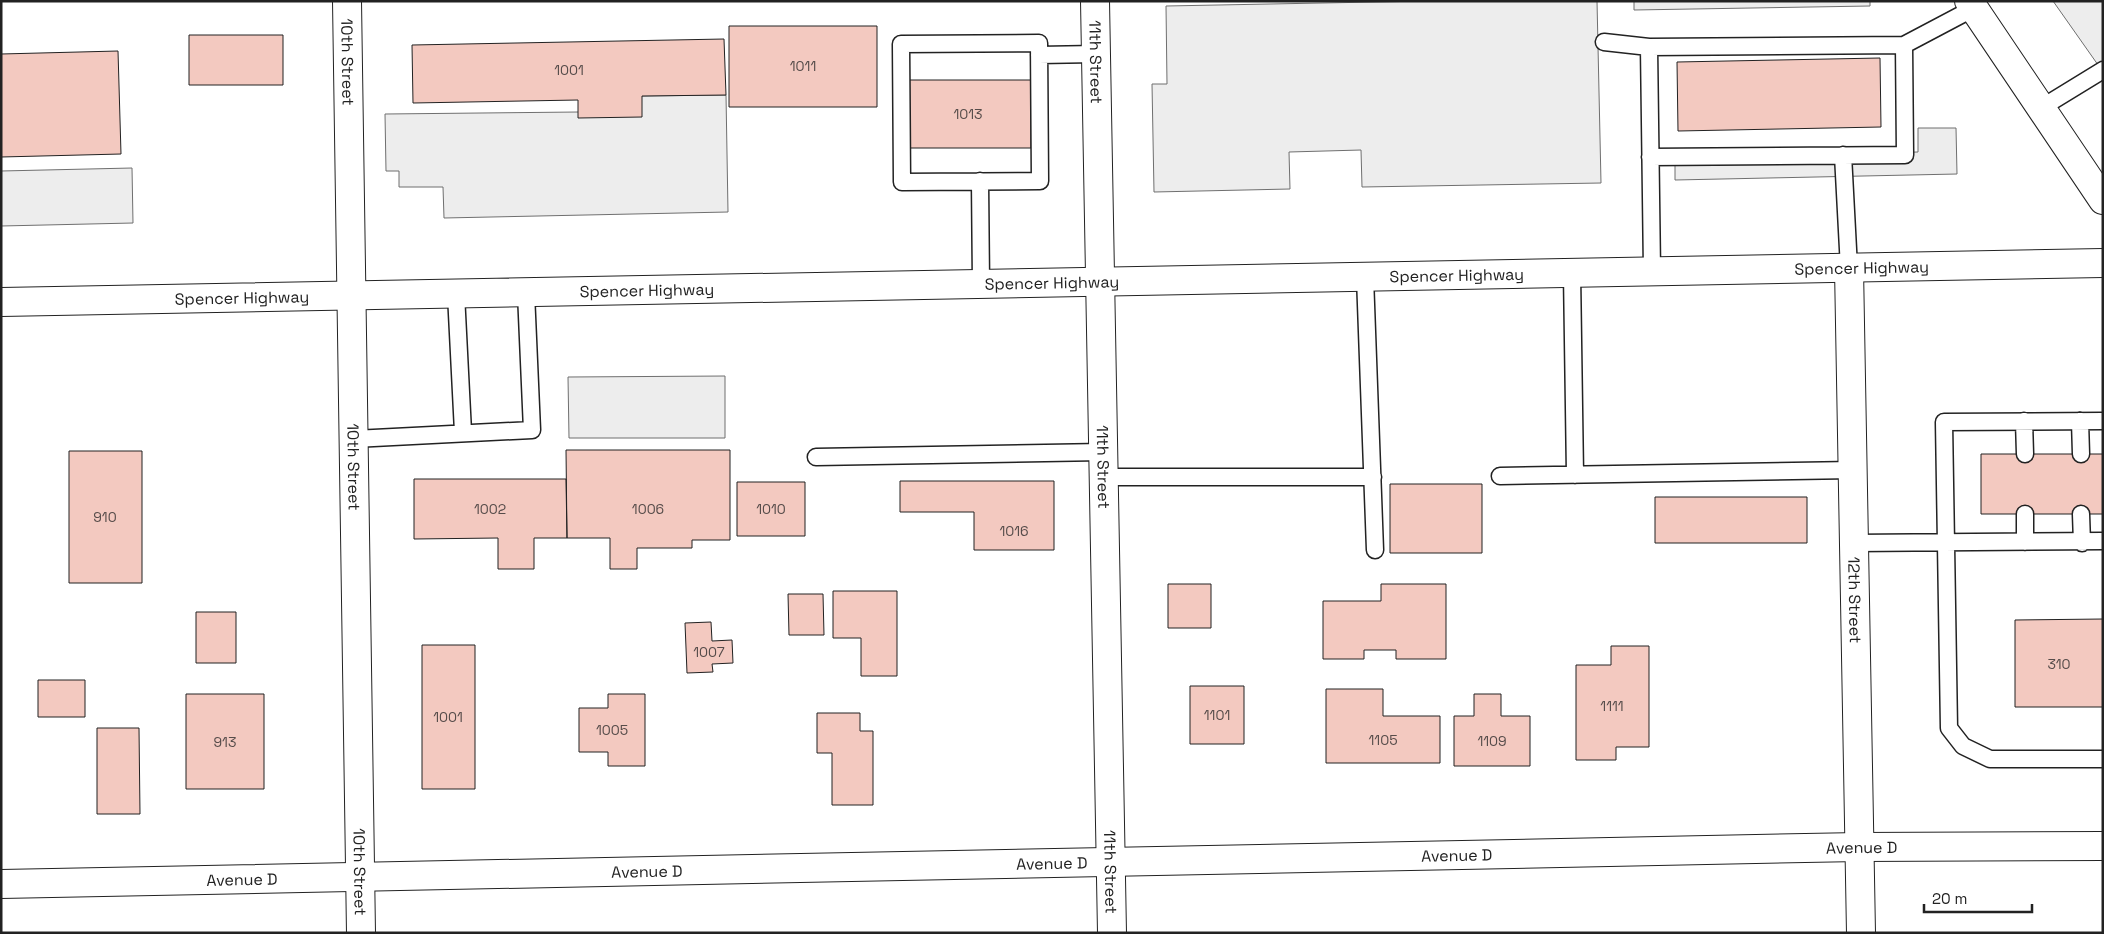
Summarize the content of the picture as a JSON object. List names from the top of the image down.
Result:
{
  "streets": {
    "street": [
      "10th Street",
      "11th Street",
      "Spencer Highway",
      "12th Street",
      "Avenue D"
    ]
  },
  "crossings": [
    ["10th Street", "Spencer Highway"],
    ["10th Street", "Avenue D"],
    ["11th Street", "Spencer Highway"],
    ["11th Street", "Avenue D"],
    ["Spencer Highway", "12th Street"],
    ["12th Street", "Avenue D"]
  ],
  "house_numbers": [
    "1011",
    "1001",
    "1013",
    "1002",
    "1006",
    "1010",
    "910",
    "1016",
    "1007",
    "310",
    "1111",
    "1101",
    "1001",
    "1005",
    "1105",
    "1109",
    "913"
  ],
  "scale_bar": "20 m"
}
